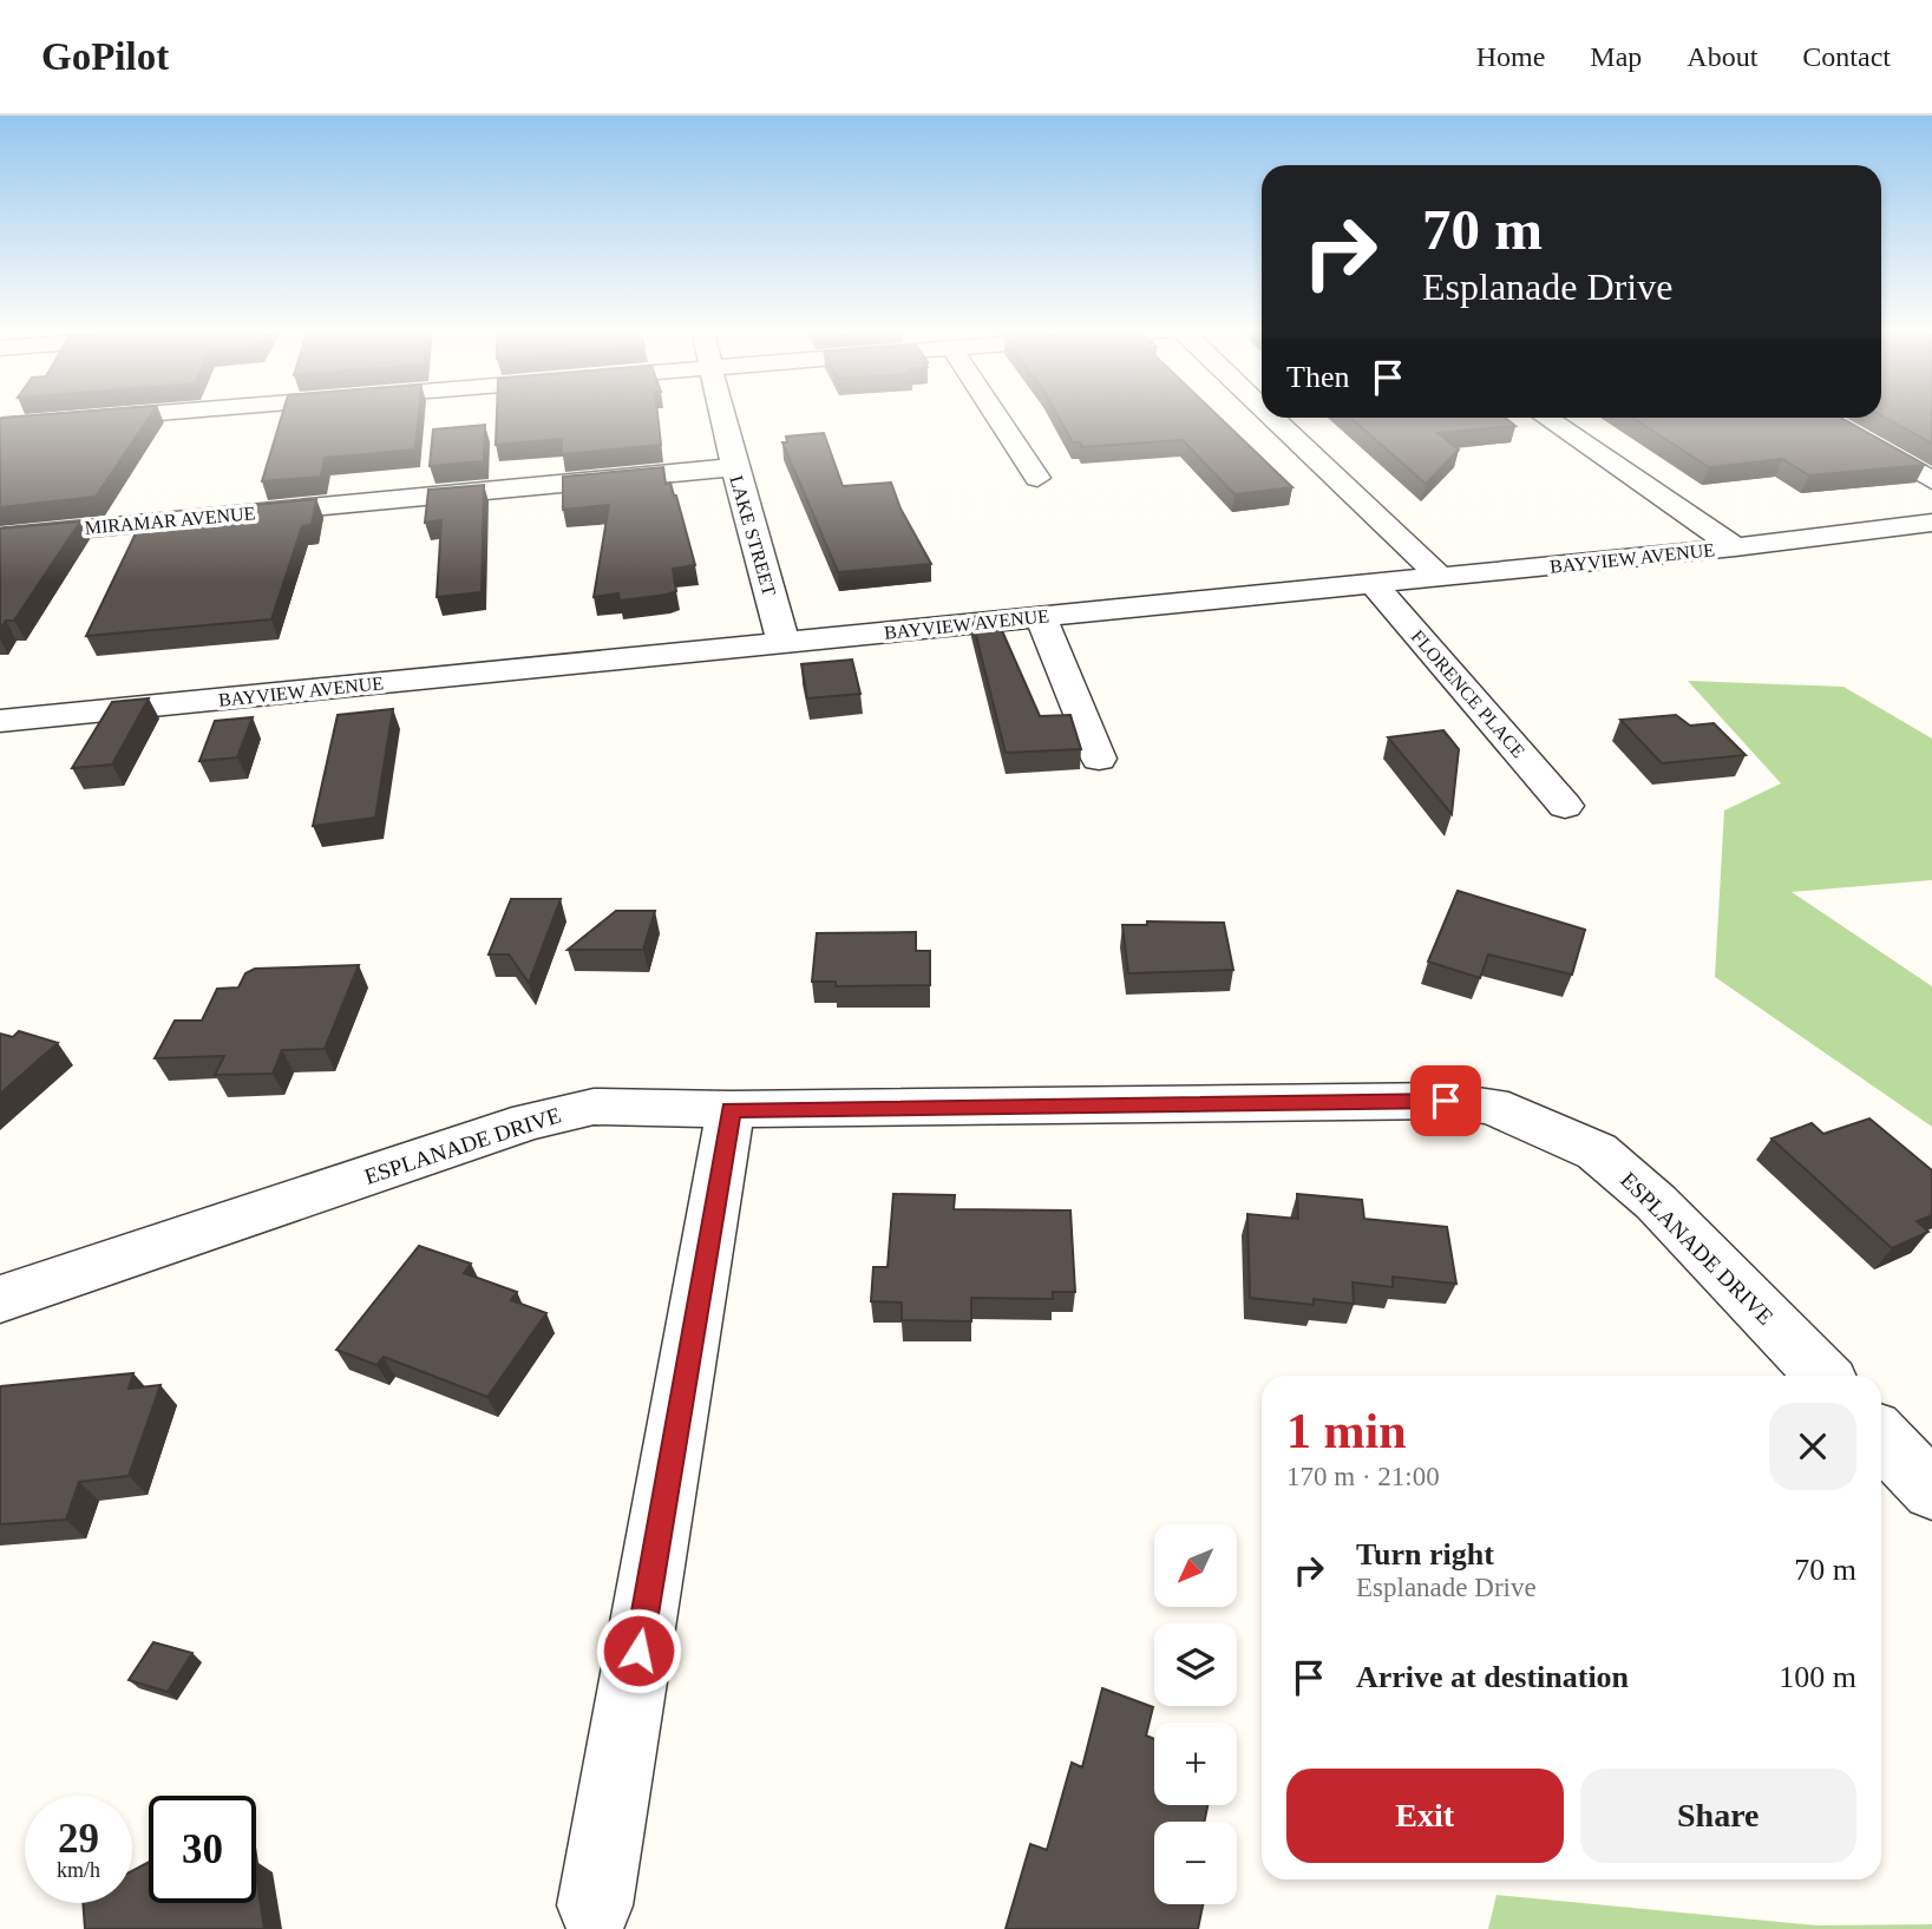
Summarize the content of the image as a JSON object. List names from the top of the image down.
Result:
{
  "streets": {
    "street": [
      "MIRAMAR AVENUE",
      "LAKE STREET",
      "BAYVIEW AVENUE",
      "FLORENCE PLACE",
      "ESPLANADE DRIVE"
    ]
  },
  "crossings": [
    ["MIRAMAR AVENUE", "LAKE STREET"],
    ["LAKE STREET", "BAYVIEW AVENUE"],
    ["BAYVIEW AVENUE", "FLORENCE PLACE"]
  ],
  "north": "bottom left",
  "page": {
    "header": "GoPilot",
    "nav": [
      "Home",
      "Map",
      "About",
      "Contact"
    ],
    "turn": ["70 m", "Esplanade Drive"],
    "then": "Then",
    "heading": ["1 min", "170 m · 21:00"],
    "list": [
      {
        "name": "Turn right",
        "note": "Esplanade Drive",
        "value": "70 m"
      },
      {
        "name": "Arrive at destination",
        "value": "100 m"
      }
    ],
    "map_buttons": ["+", "−"],
    "buttons": ["Exit", "Share"],
    "speed": "29 km/h",
    "limit": "30"
  }
}
